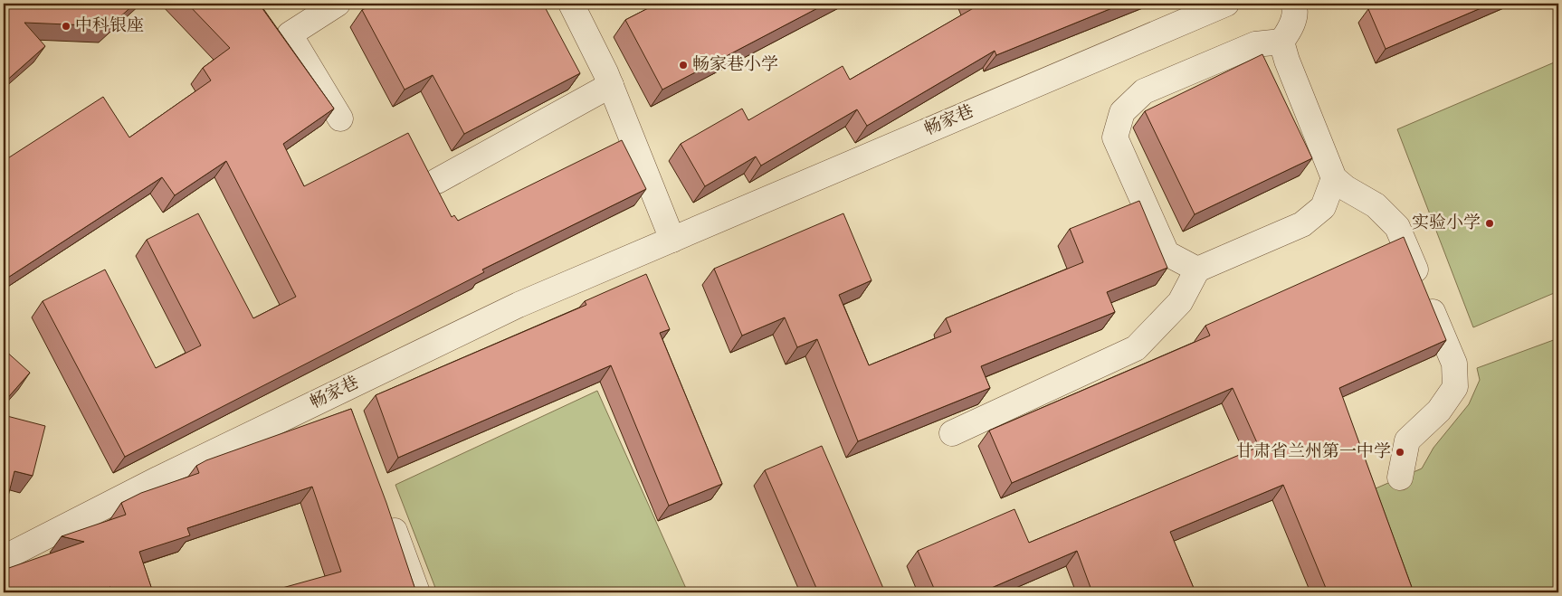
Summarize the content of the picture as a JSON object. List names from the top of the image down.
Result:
{
  "streets": {
    "street": ["畅家巷"]
  },
  "places": [
    "中科银座",
    "畅家巷小学",
    "实验小学",
    "甘肃省兰州第一中学"
  ]
}
